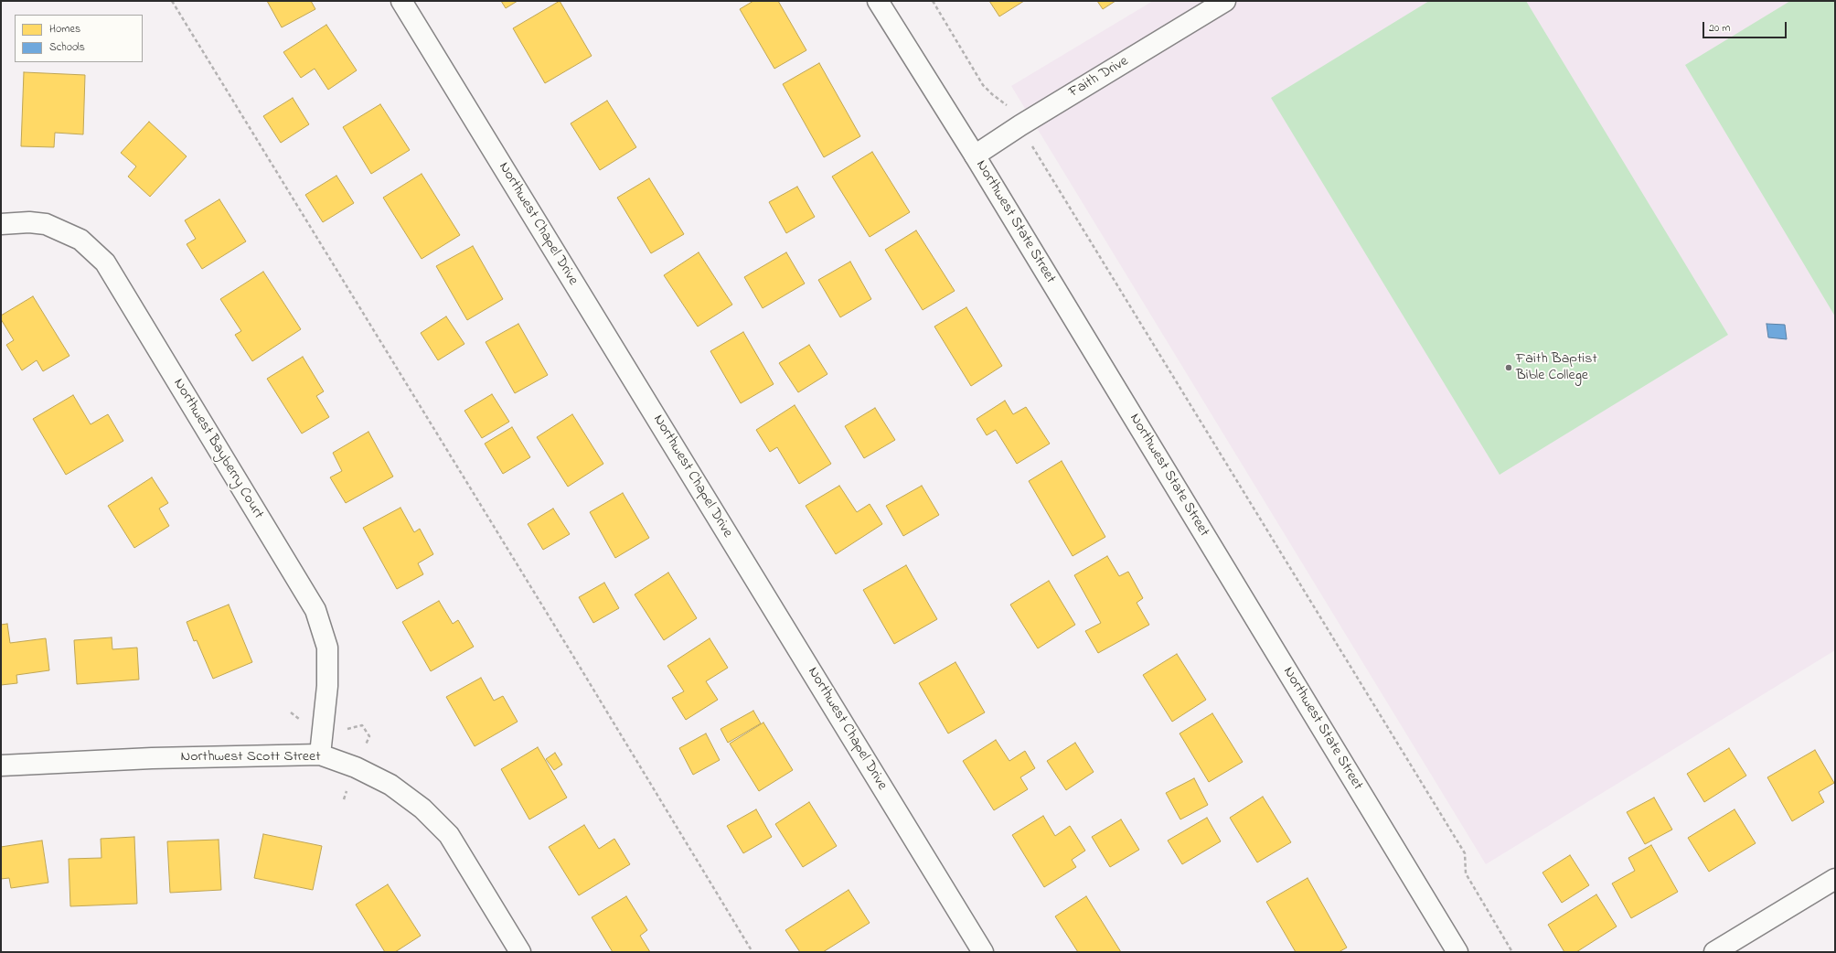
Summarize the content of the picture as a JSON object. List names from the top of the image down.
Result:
{
  "streets": {
    "street": [
      "Faith Drive",
      "Northwest State Street",
      "Northwest Chapel Drive",
      "Northwest Bayberry Court",
      "Northwest Scott Street"
    ]
  },
  "crossings": [
    ["Faith Drive", "Northwest State Street"],
    ["Northwest Bayberry Court", "Northwest Scott Street"]
  ],
  "places": ["Faith Baptist Bible College"],
  "legend": ["Homes", "Schools"],
  "scale_bar": "20 m"
}
